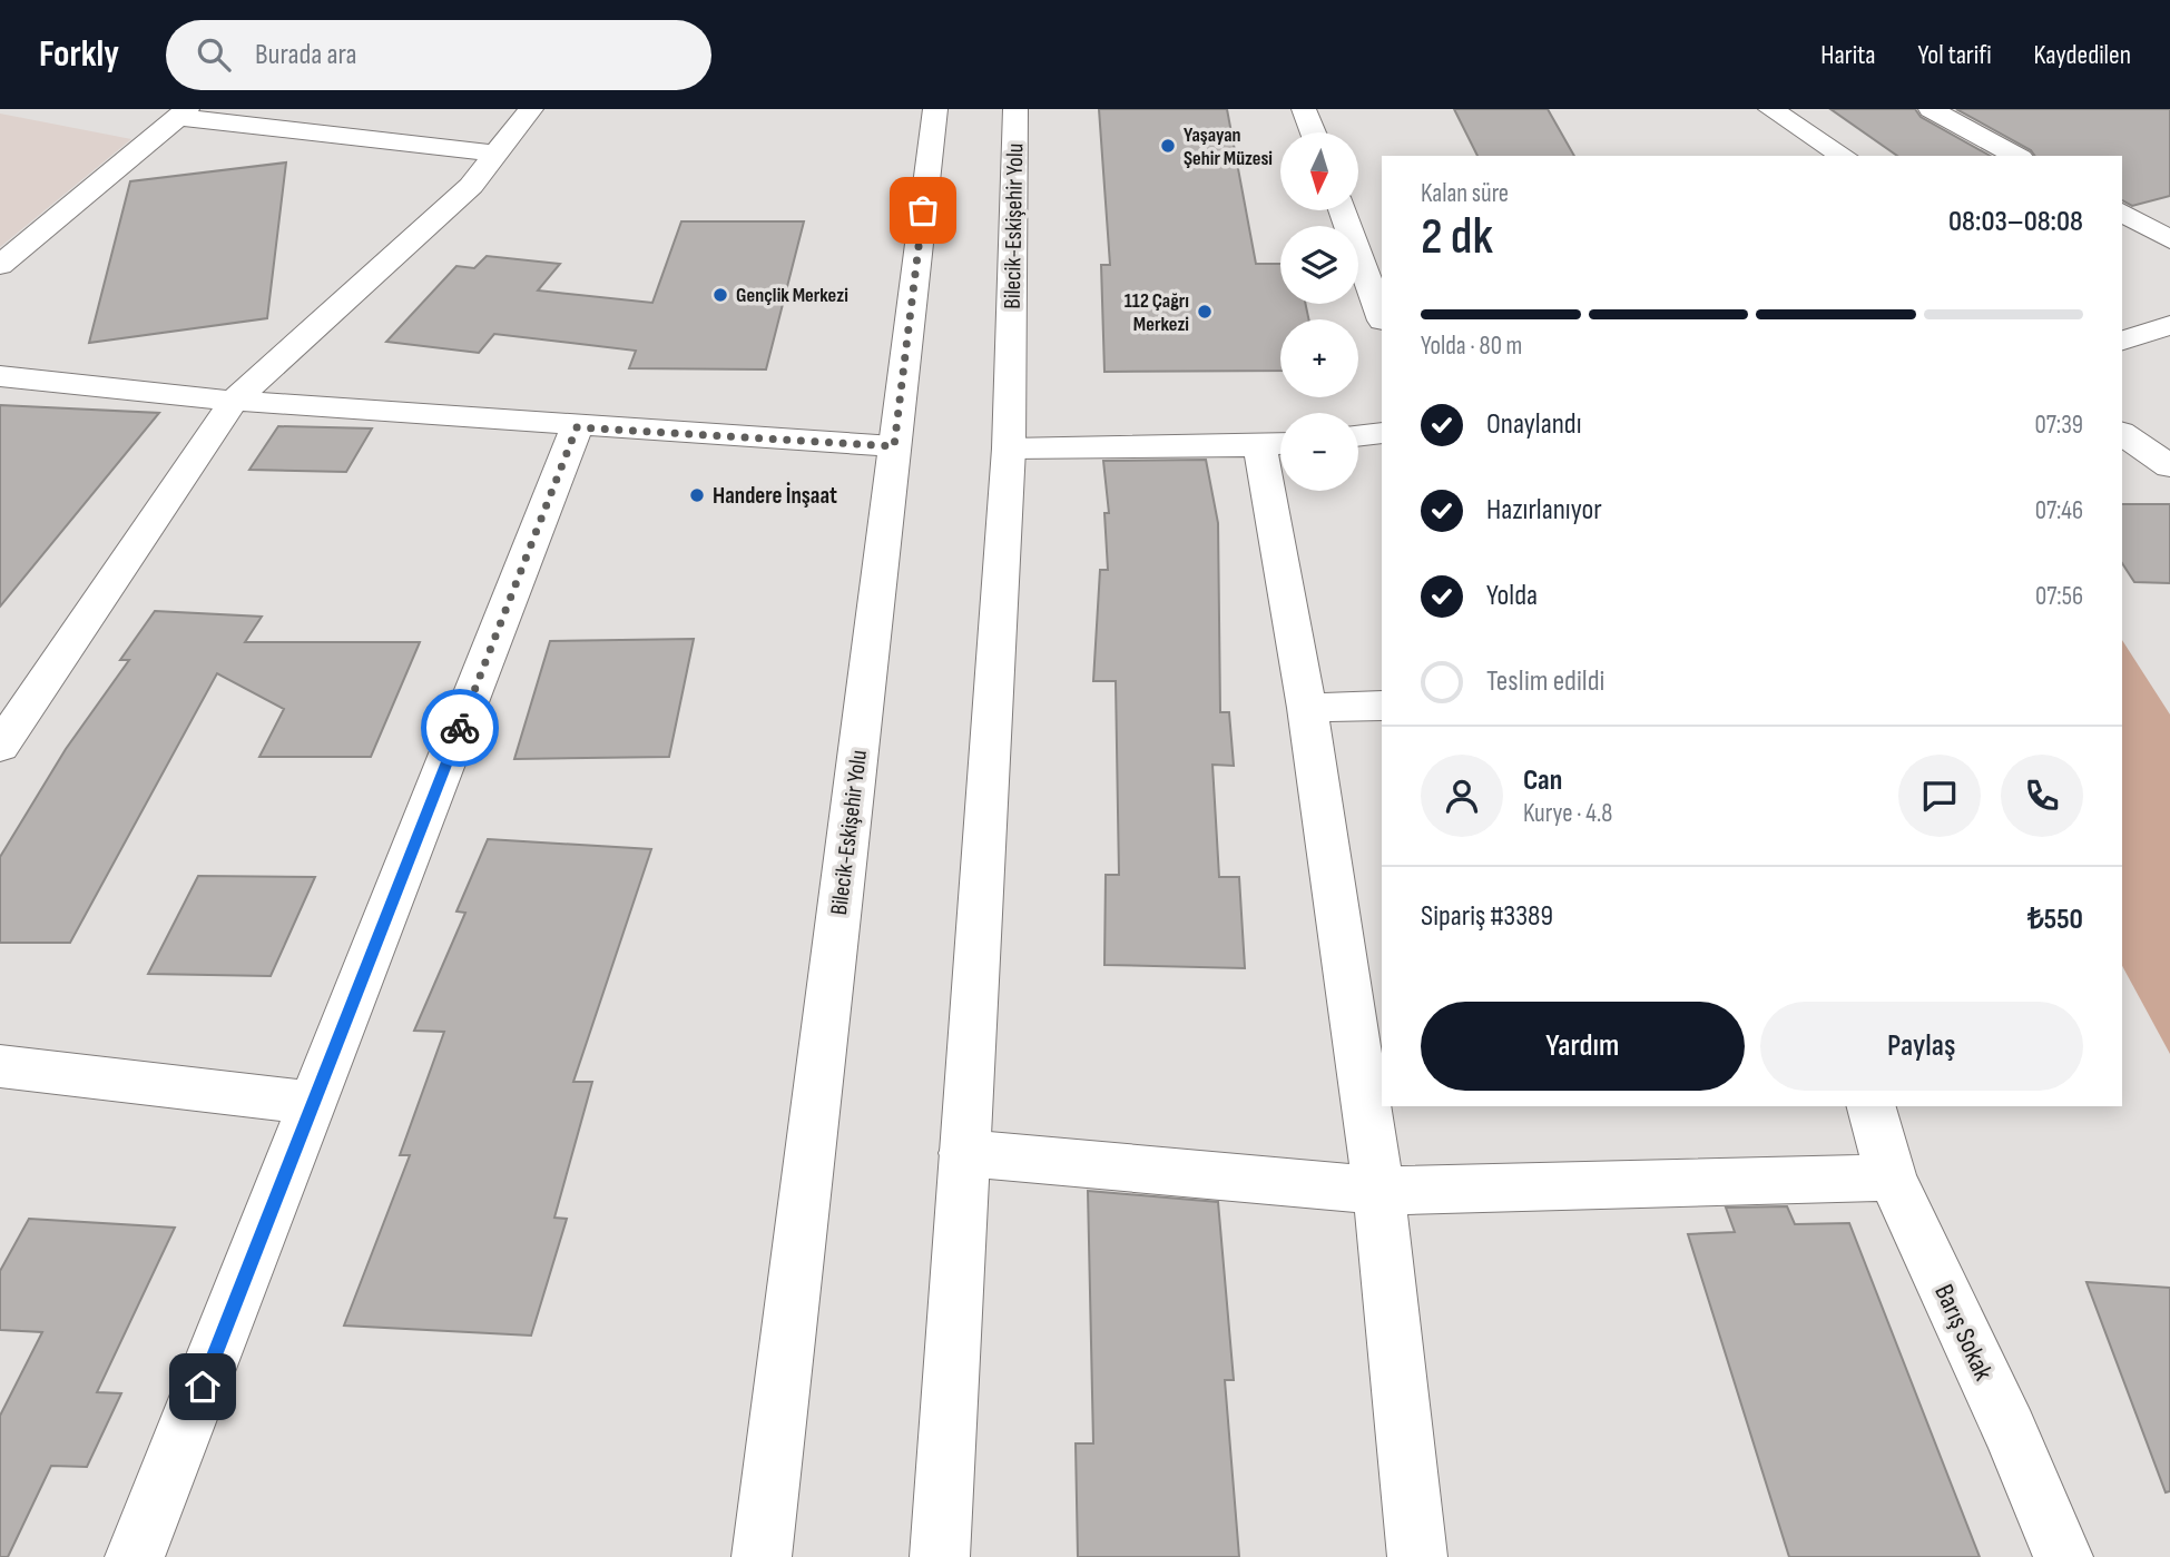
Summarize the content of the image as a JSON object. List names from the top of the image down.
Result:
{
  "streets": {
    "street": ["Bilecik-Eskişehir Yolu", "Barış Sokak"]
  },
  "places": [
    "Yaşayan Şehir Müzesi",
    "Gençlik Merkezi",
    "112 Çağrı Merkezi",
    "Handere İnşaat"
  ],
  "north": "bottom",
  "page": {
    "header": "Forkly",
    "search": "Burada ara",
    "nav": ["Harita", "Yol tarifi", "Kaydedilen"],
    "map_buttons": ["+", "−"],
    "heading": ["2 dk", "Kalan süre", "08:03–08:08"],
    "panel": [
      "Can",
      "Kurye · 4.8",
      "Sipariş #3389",
      "₺550"
    ],
    "bar": "Yolda · 80 m",
    "list": [
      ["Onaylandı", "07:39"],
      ["Hazırlanıyor", "07:46"],
      ["Yolda", "07:56"],
      "Teslim edildi"
    ],
    "buttons": ["Yardım", "Paylaş"]
  }
}
